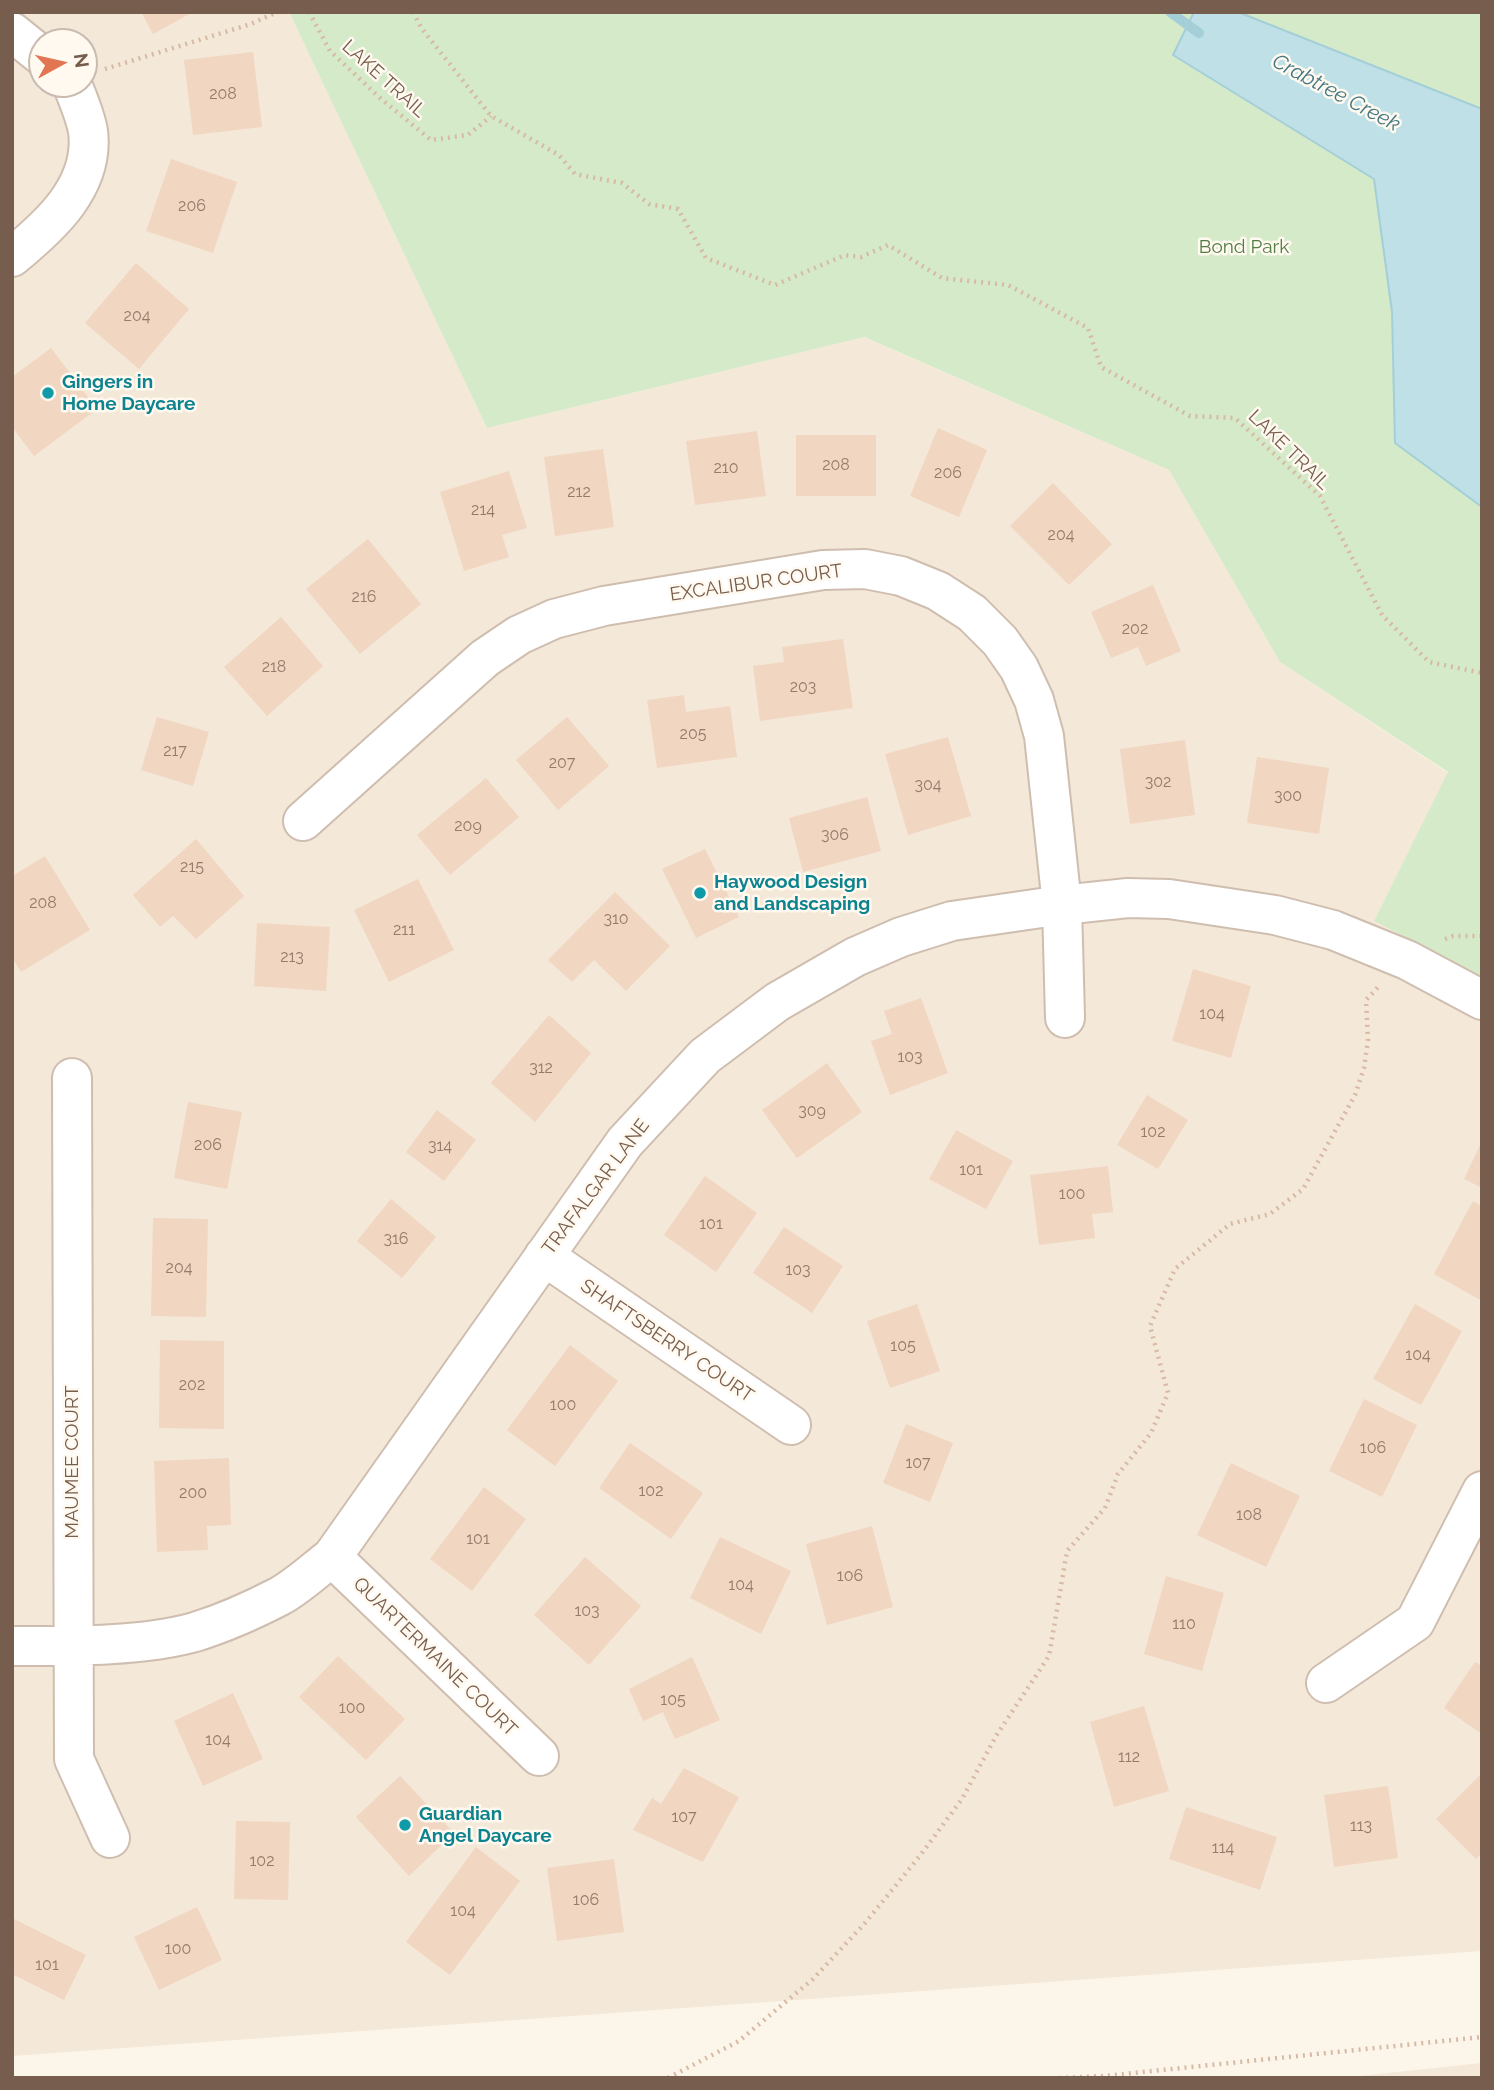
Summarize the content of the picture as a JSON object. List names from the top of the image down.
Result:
{
  "streets": {
    "street": [
      "EXCALIBUR COURT",
      "TRAFALGAR LANE",
      "SHAFTSBERRY COURT",
      "MAUMEE COURT",
      "QUARTERMAINE COURT"
    ],
    "path": ["LAKE TRAIL"]
  },
  "crossings": [
    ["EXCALIBUR COURT", "TRAFALGAR LANE"],
    ["TRAFALGAR LANE", "SHAFTSBERRY COURT"],
    ["TRAFALGAR LANE", "MAUMEE COURT"],
    ["TRAFALGAR LANE", "QUARTERMAINE COURT"]
  ],
  "water": ["Crabtree Creek"],
  "parks": ["Bond Park"],
  "places": ["Gingers in Home Daycare", "Haywood Design and Landscaping", "Guardian Angel Daycare"],
  "house_numbers": [
    "208",
    "206",
    "204",
    "208",
    "210",
    "206",
    "212",
    "214",
    "204",
    "216",
    "202",
    "218",
    "203",
    "205",
    "217",
    "207",
    "302",
    "304",
    "300",
    "209",
    "306",
    "215",
    "208",
    "310",
    "211",
    "213",
    "104",
    "103",
    "312",
    "309",
    "102",
    "206",
    "314",
    "101",
    "100",
    "101",
    "316",
    "204",
    "103",
    "105",
    "104",
    "202",
    "100",
    "106",
    "107",
    "102",
    "200",
    "108",
    "101",
    "106",
    "104",
    "103",
    "110",
    "105",
    "100",
    "104",
    "112",
    "107",
    "113",
    "114",
    "102",
    "106",
    "104",
    "100",
    "101"
  ],
  "north": "right"
}
